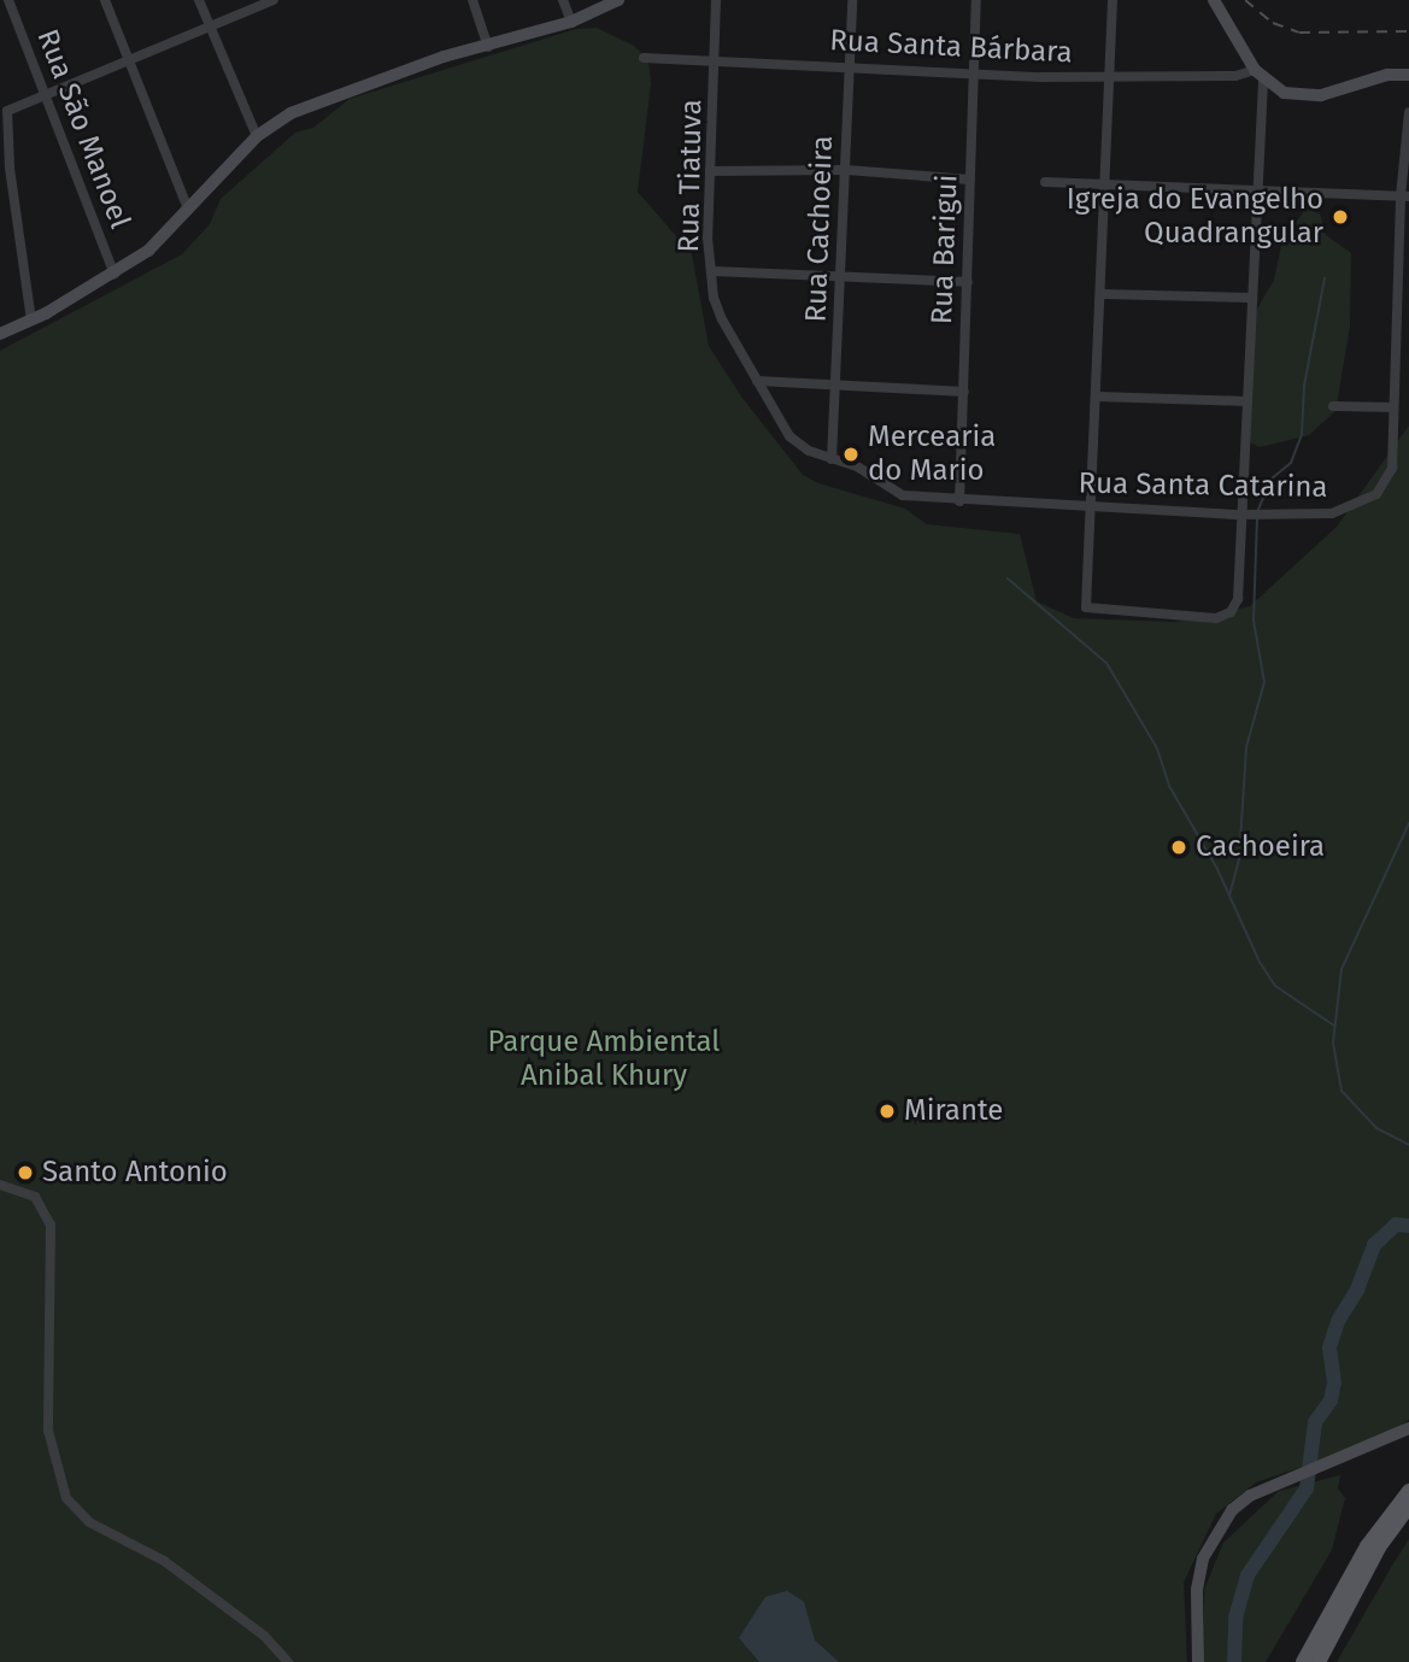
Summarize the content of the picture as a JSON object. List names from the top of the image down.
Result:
{
  "streets": {
    "street": [
      "Rua Santa Bárbara",
      "Rua São Manoel",
      "Rua Tiatuva",
      "Rua Cachoeira",
      "Rua Barigui",
      "Rua Santa Catarina"
    ]
  },
  "crossings": [
    ["Rua Santa Bárbara", "Rua Tiatuva"],
    ["Rua Santa Bárbara", "Rua Cachoeira"],
    ["Rua Santa Bárbara", "Rua Barigui"],
    ["Rua Tiatuva", "Rua Cachoeira"],
    ["Rua Tiatuva", "Rua Santa Catarina"],
    ["Rua Cachoeira", "Rua Santa Catarina"],
    ["Rua Barigui", "Rua Santa Catarina"]
  ],
  "parks": ["Parque Ambiental Anibal Khury"],
  "places": [
    "Igreja do Evangelho Quadrangular",
    "Mercearia do Mario",
    "Cachoeira",
    "Mirante",
    "Santo Antonio"
  ]
}
